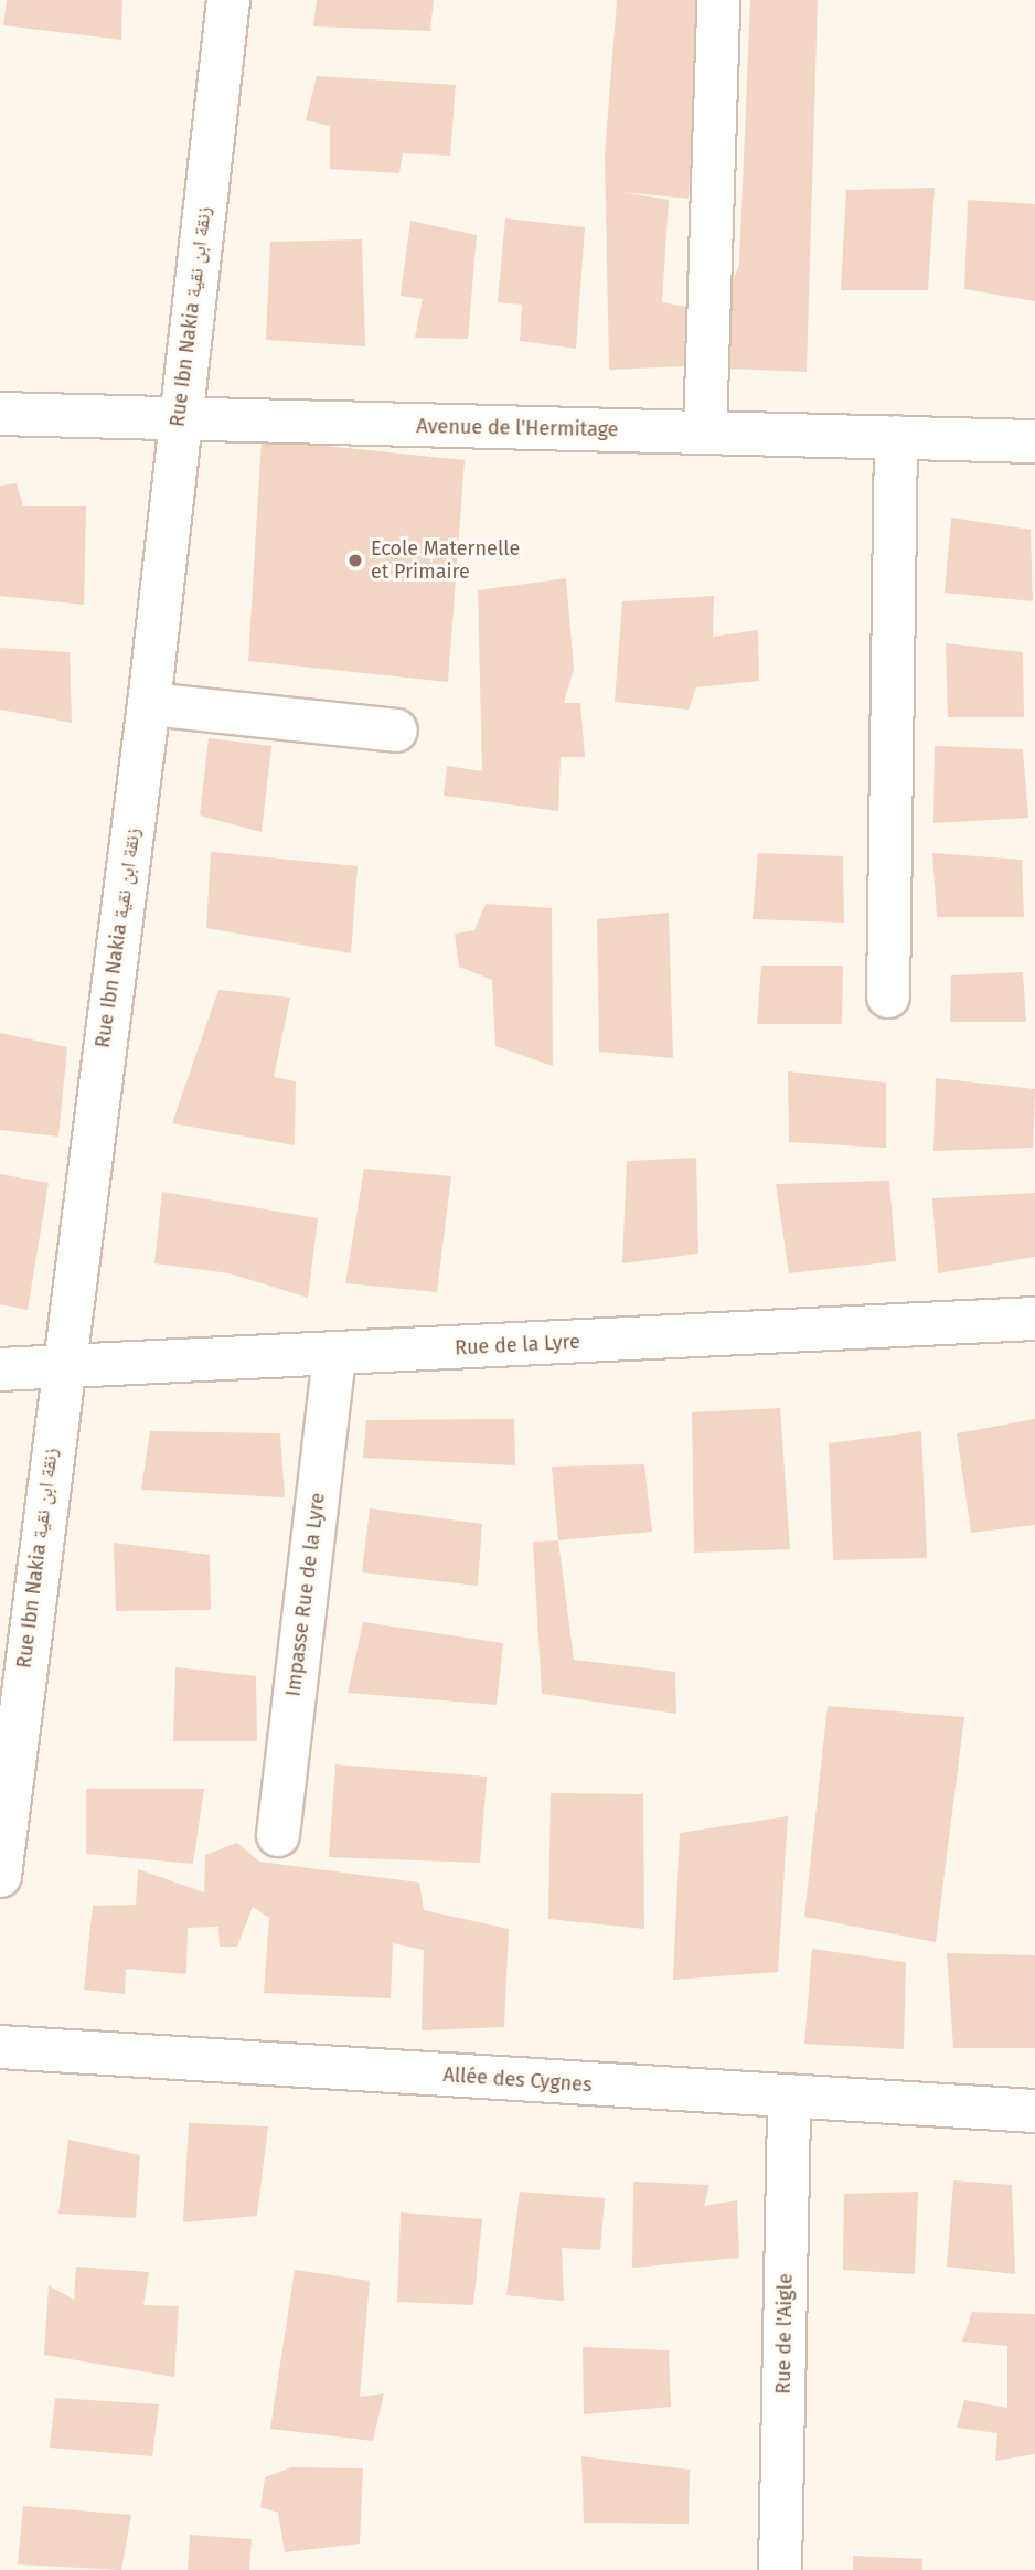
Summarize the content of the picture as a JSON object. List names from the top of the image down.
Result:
{
  "streets": {
    "street": [
      "Rue Ibn Nakia زنقة ابن نقية",
      "Avenue de l'Hermitage",
      "Rue de la Lyre",
      "Impasse Rue de la Lyre",
      "Allée des Cygnes",
      "Rue de l'Aigle"
    ]
  },
  "crossings": [
    ["Rue Ibn Nakia زنقة ابن نقية", "Avenue de l'Hermitage"],
    ["Rue Ibn Nakia زنقة ابن نقية", "Rue de la Lyre"],
    ["Rue de la Lyre", "Impasse Rue de la Lyre"],
    ["Allée des Cygnes", "Rue de l'Aigle"]
  ],
  "places": ["Ecole Maternelle et Primaire"]
}
